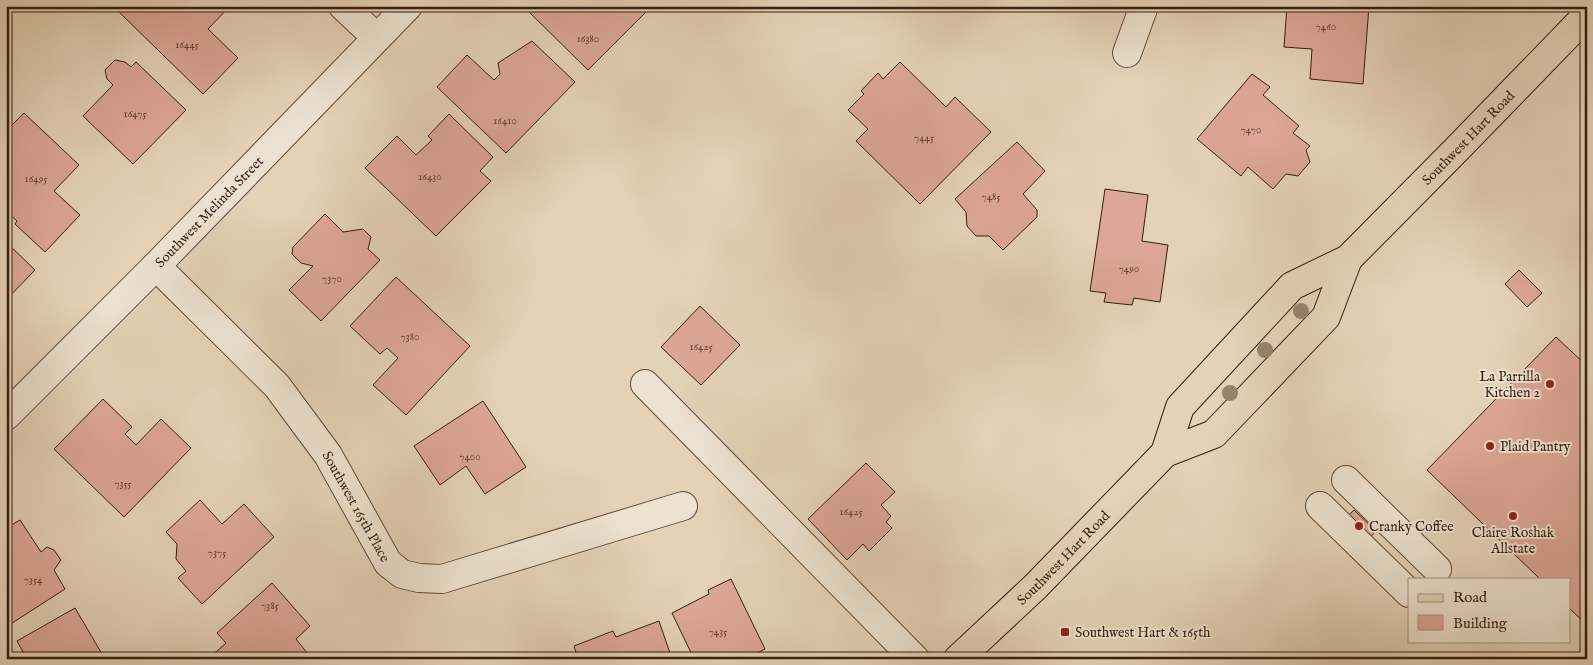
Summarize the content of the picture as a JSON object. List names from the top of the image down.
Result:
{
  "streets": {
    "main road": ["Southwest Hart Road"],
    "street": ["Southwest Melinda Street", "Southwest 165th Place"]
  },
  "crossings": [
    ["Southwest Melinda Street", "Southwest 165th Place"]
  ],
  "places": {
    "other": [
      "La Parrilla Kitchen 2",
      "Plaid Pantry",
      "Claire Roshak Allstate",
      "Cranky Coffee"
    ],
    "transit": ["Southwest Hart & 165th"]
  },
  "house_numbers": [
    "7460",
    "16380",
    "16445",
    "16475",
    "16410",
    "7470",
    "7445",
    "16430",
    "16495",
    "7485",
    "7490",
    "7370",
    "7380",
    "16425",
    "7400",
    "7355",
    "16425",
    "7375",
    "7354",
    "7385",
    "7435"
  ],
  "legend": ["Road", "Building"]
}
